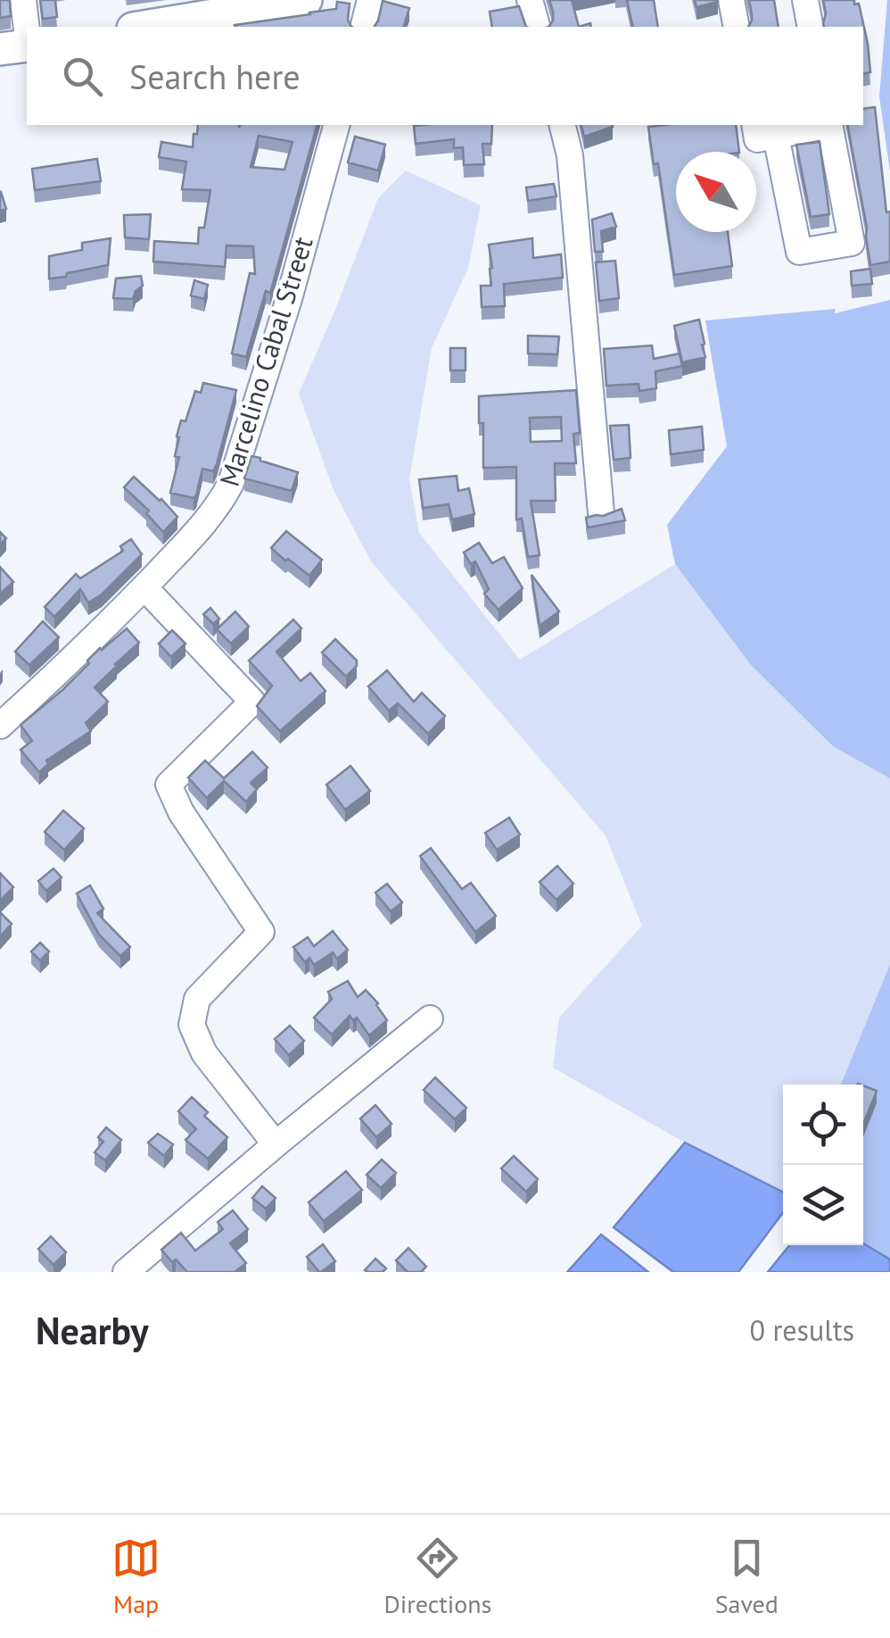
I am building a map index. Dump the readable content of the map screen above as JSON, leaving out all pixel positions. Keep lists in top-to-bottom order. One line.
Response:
{"streets":{"street":["Marcelino Cabal Street"]},"north":"top left","page":{"search":"Search here","heading":["Nearby","0 results"],"nav":["Map","Directions","Saved"]}}
